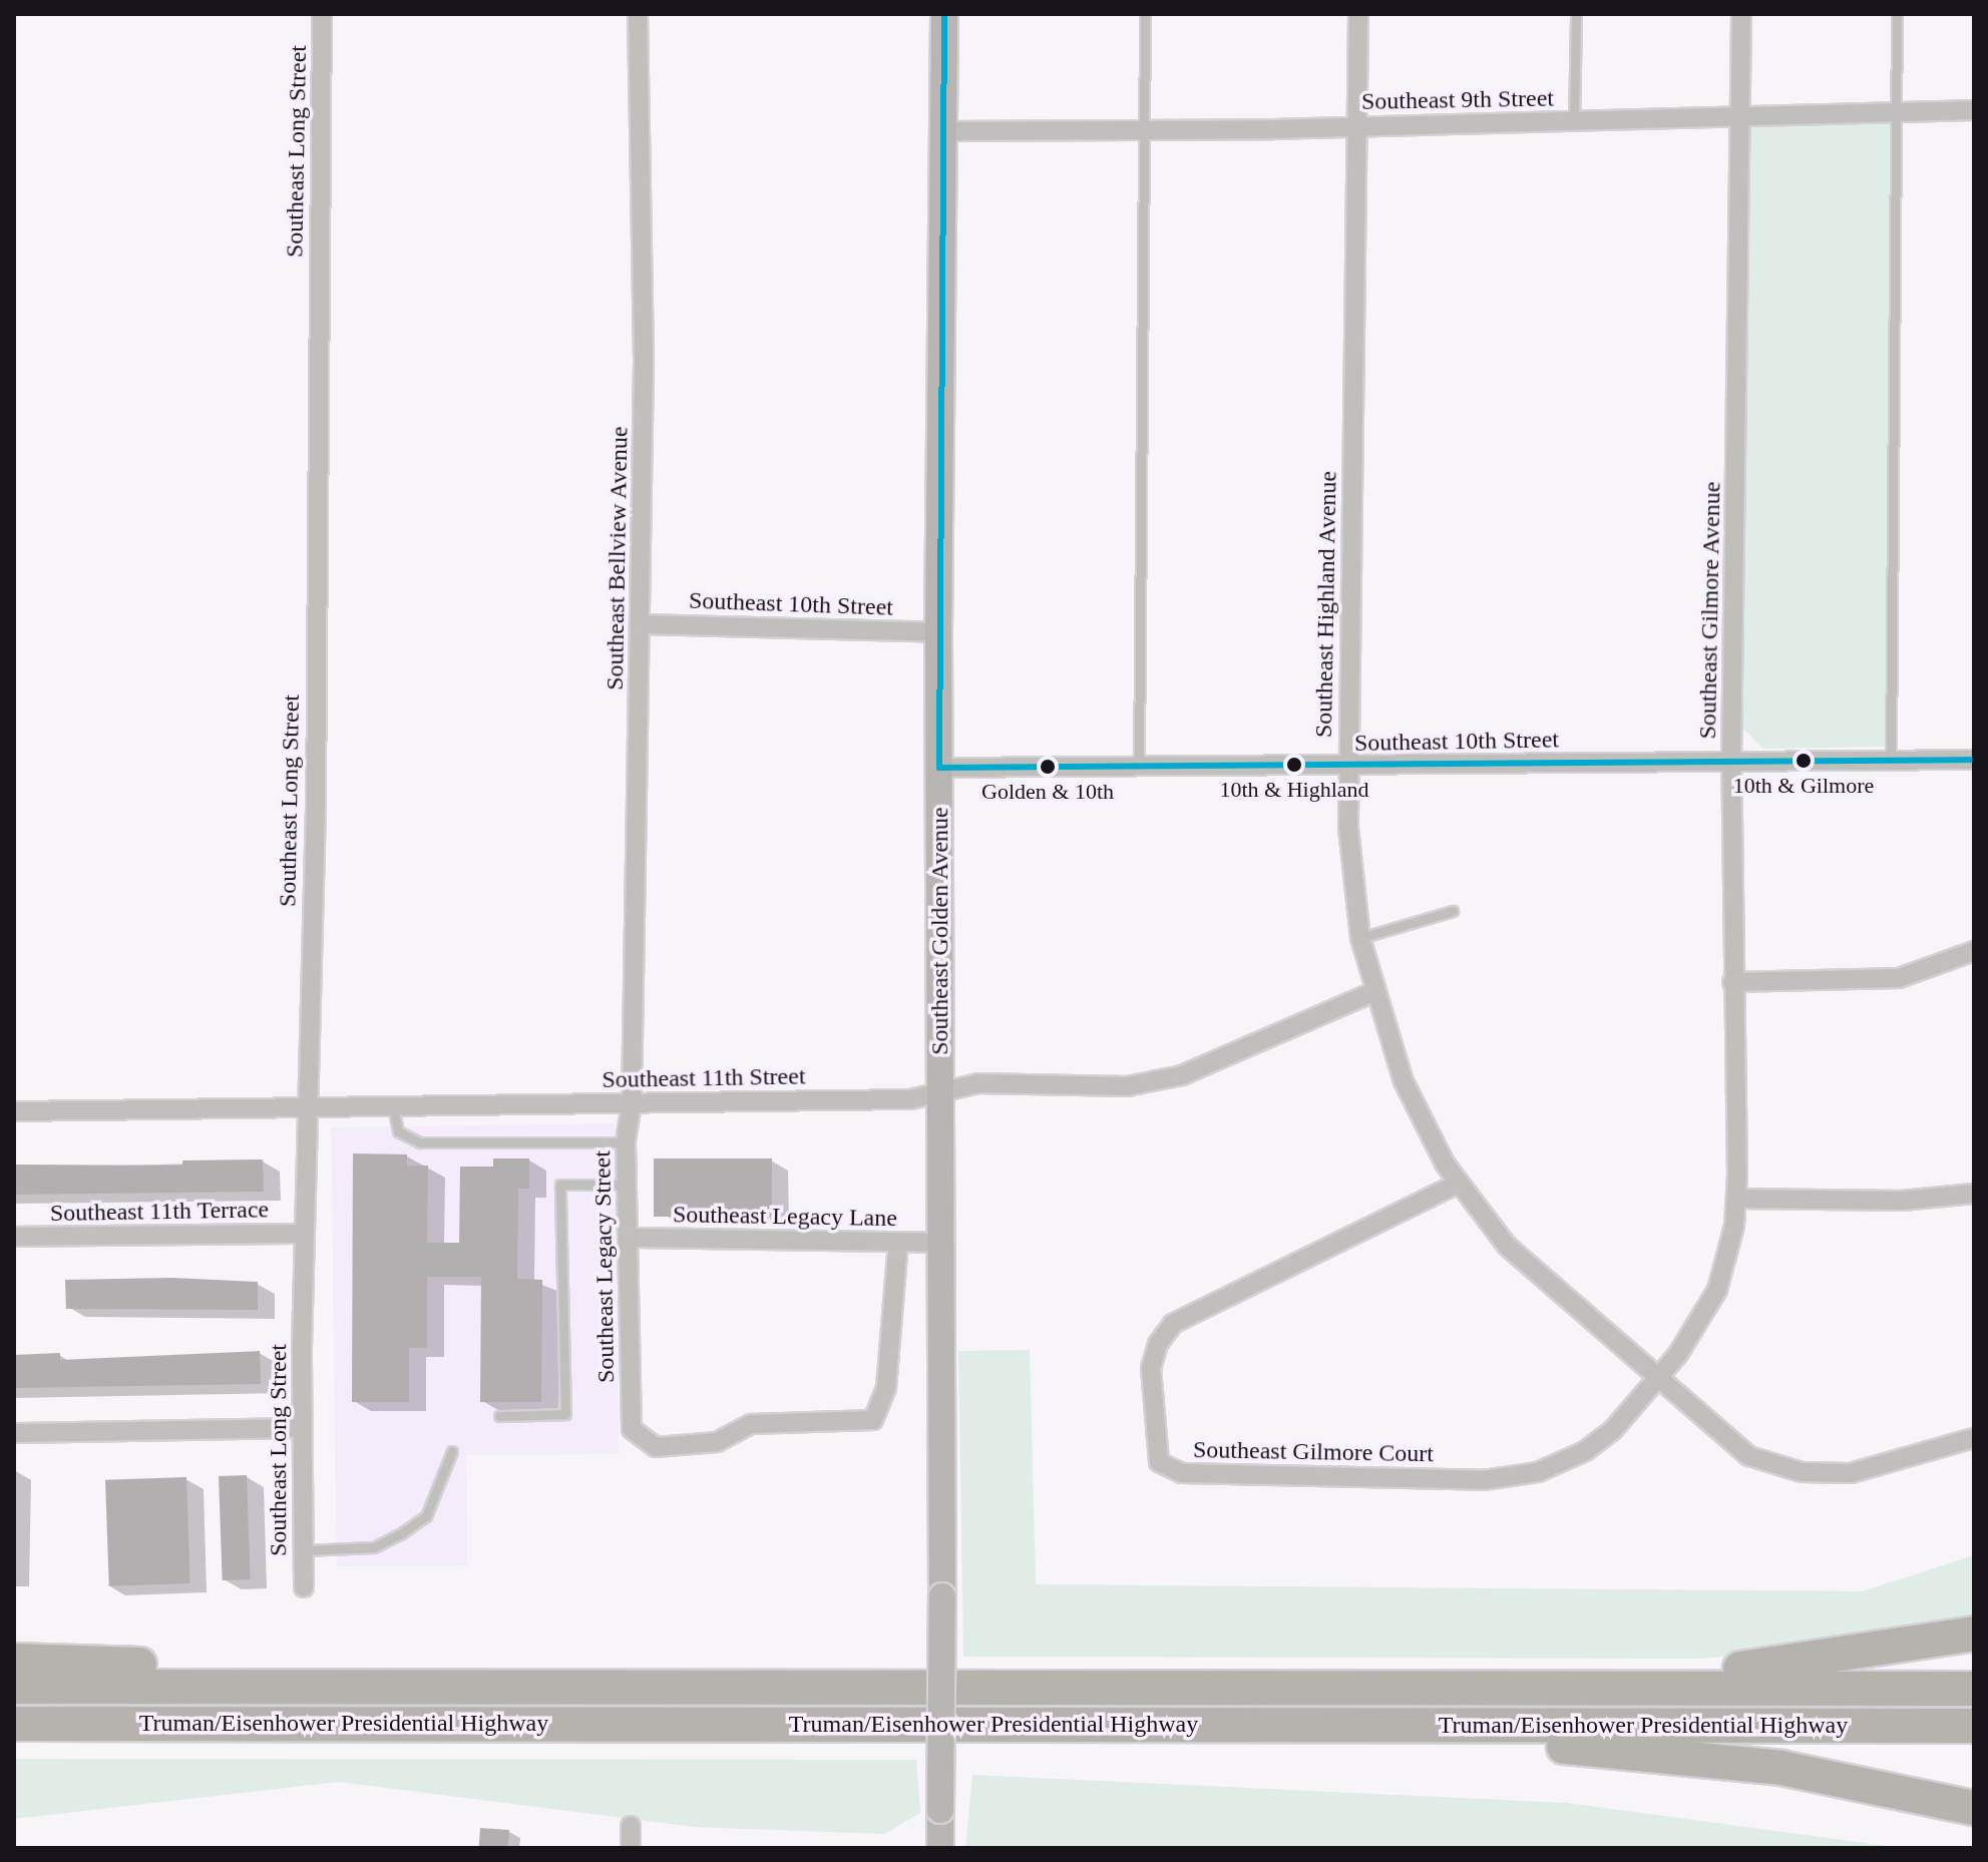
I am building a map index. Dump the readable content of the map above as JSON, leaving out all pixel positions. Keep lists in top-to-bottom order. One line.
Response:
{"streets":{"highway":["Truman/Eisenhower Presidential Highway"],"street":["Southeast 9th Street","Southeast Long Street","Southeast Bellview Avenue","Southeast 10th Street","Southeast Highland Avenue","Southeast Gilmore Avenue","Southeast Golden Avenue","Southeast 11th Street","Southeast 11th Terrace","Southeast Legacy Lane","Southeast Legacy Street","Southeast Gilmore Court"]},"crossings":[["Southeast 9th Street","Southeast Highland Avenue"],["Southeast 9th Street","Southeast Gilmore Avenue"],["Southeast 9th Street","Southeast Golden Avenue"],["Southeast Long Street","Southeast 11th Street"],["Southeast Long Street","Southeast 11th Terrace"],["Southeast Bellview Avenue","Southeast 10th Street"],["Southeast Bellview Avenue","Southeast 11th Street"],["Southeast Bellview Avenue","Southeast Legacy Street"],["Southeast 10th Street","Southeast Highland Avenue"],["Southeast 10th Street","Southeast Gilmore Avenue"],["Southeast 10th Street","Southeast Golden Avenue"],["Southeast Highland Avenue","Southeast Gilmore Avenue"],["Southeast Highland Avenue","Southeast 11th Street"],["Southeast Highland Avenue","Southeast Gilmore Court"],["Southeast Gilmore Avenue","Southeast Gilmore Court"],["Southeast Golden Avenue","Southeast 11th Street"],["Southeast Golden Avenue","Southeast Legacy Lane"],["Southeast 11th Street","Southeast Legacy Street"],["Southeast Legacy Lane","Southeast Legacy Street"]],"places":["10th & Gilmore","10th & Highland","Golden & 10th"]}
